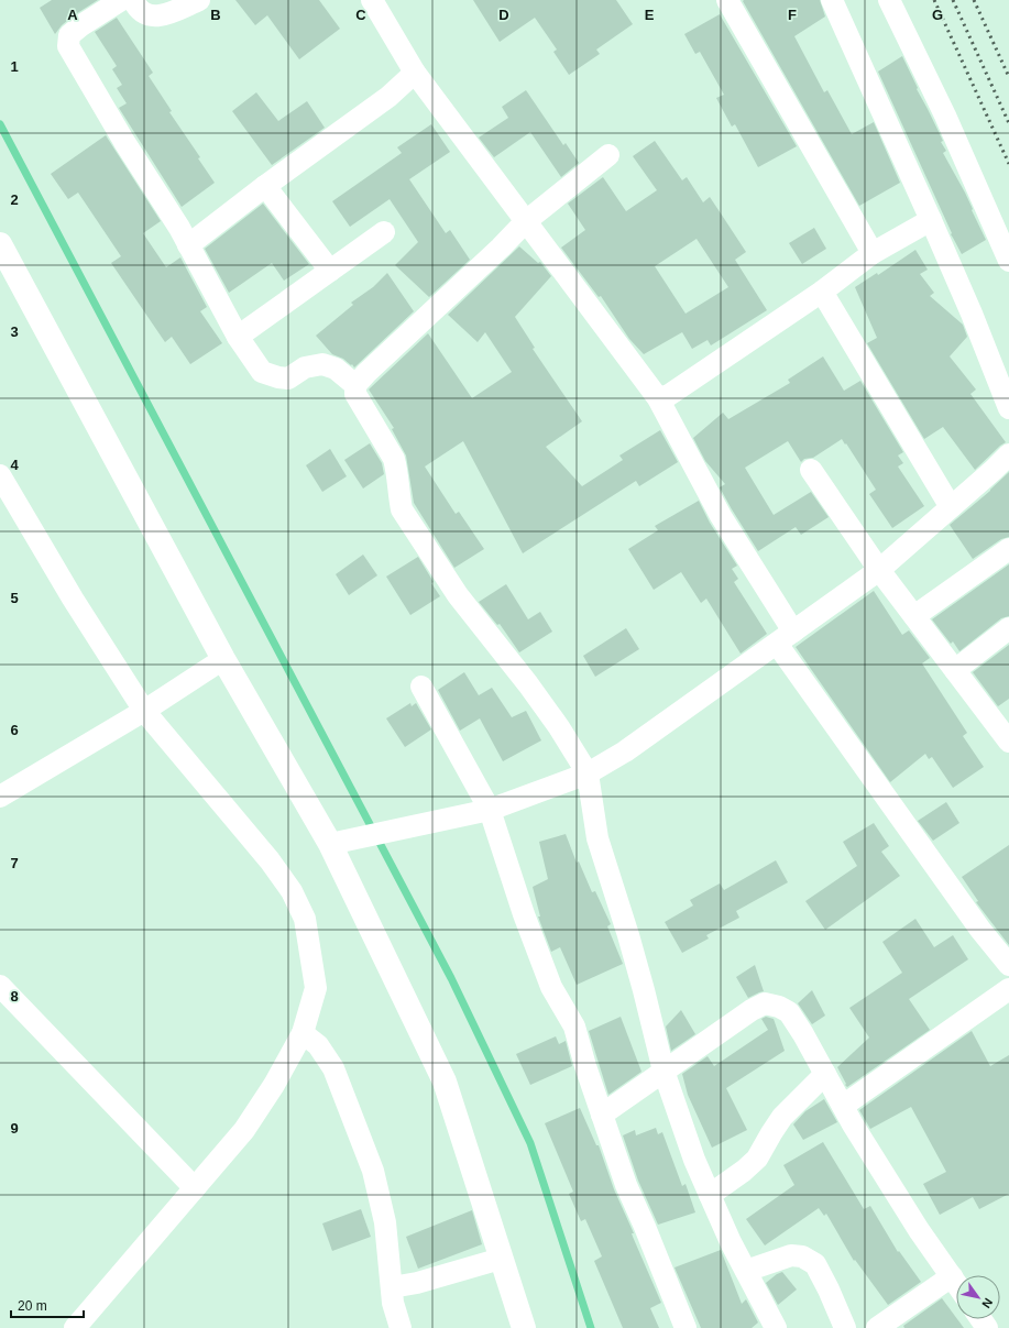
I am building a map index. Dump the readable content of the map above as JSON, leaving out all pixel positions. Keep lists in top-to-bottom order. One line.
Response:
{"scale_bar":"20 m","north":"bottom right","grid":{"columns":["A","B","C","D","E","F","G"],"rows":["1","2","3","4","5","6","7","8","9"]}}
